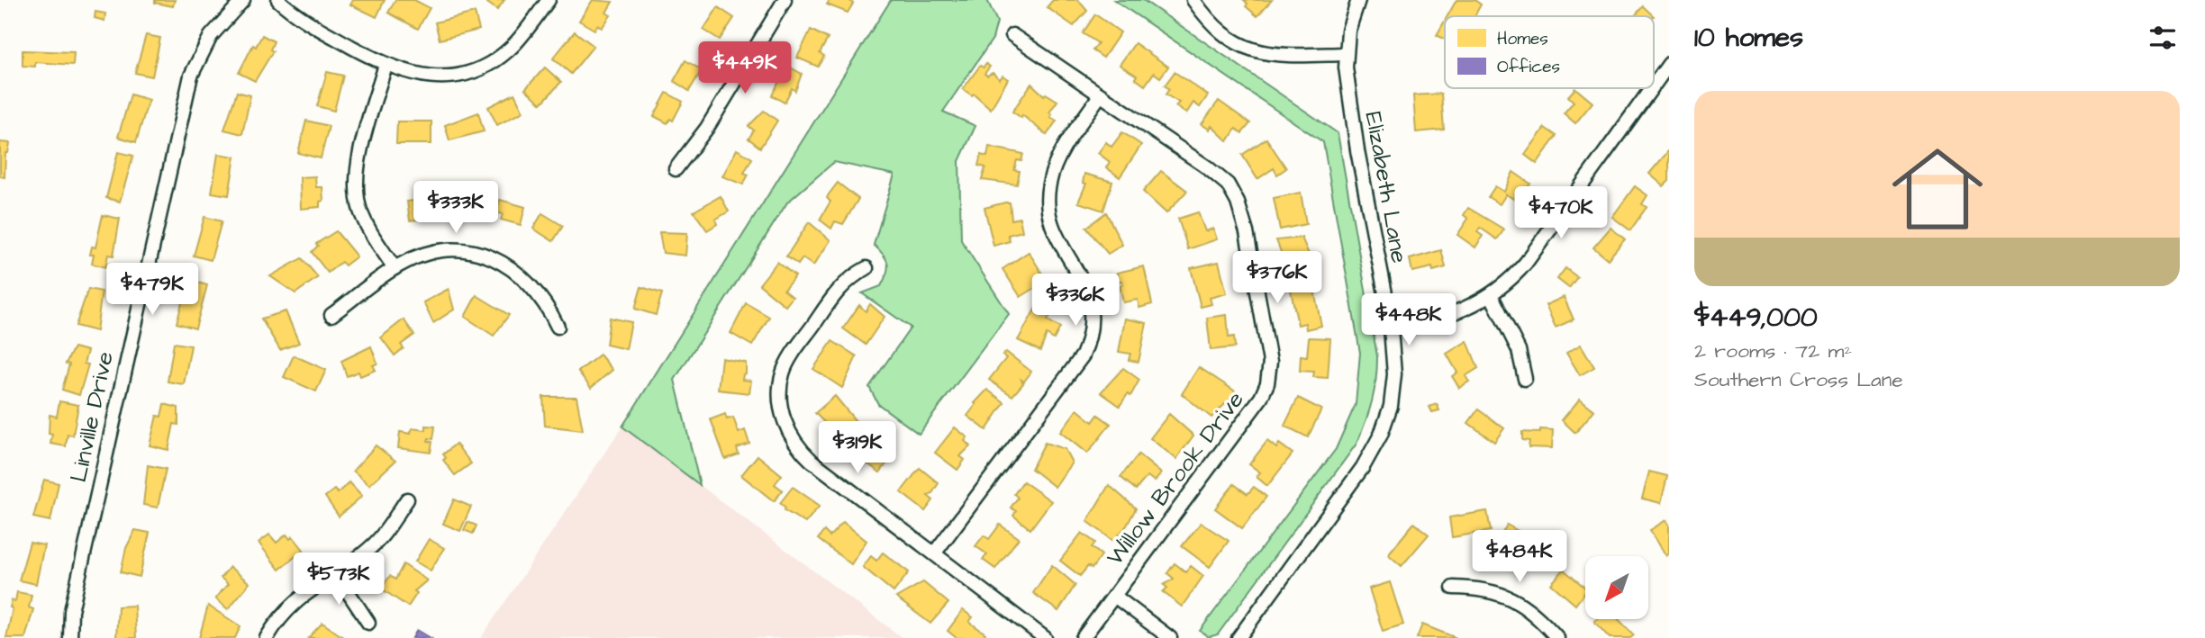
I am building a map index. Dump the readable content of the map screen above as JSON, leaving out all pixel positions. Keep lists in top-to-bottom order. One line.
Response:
{"streets":{"street":["Elizabeth Lane","Linville Drive","Willow Brook Drive"]},"legend":["Homes","Offices"],"north":"bottom left","page":{"heading":"10 homes","price":["$449K","$333K","$470K","$376K","$479K","$336K","$448K","$319K","$484K","$573K"],"list":[{"name":"$449,000","note":"2 rooms · 72 m² · Southern Cross Lane"}]}}
